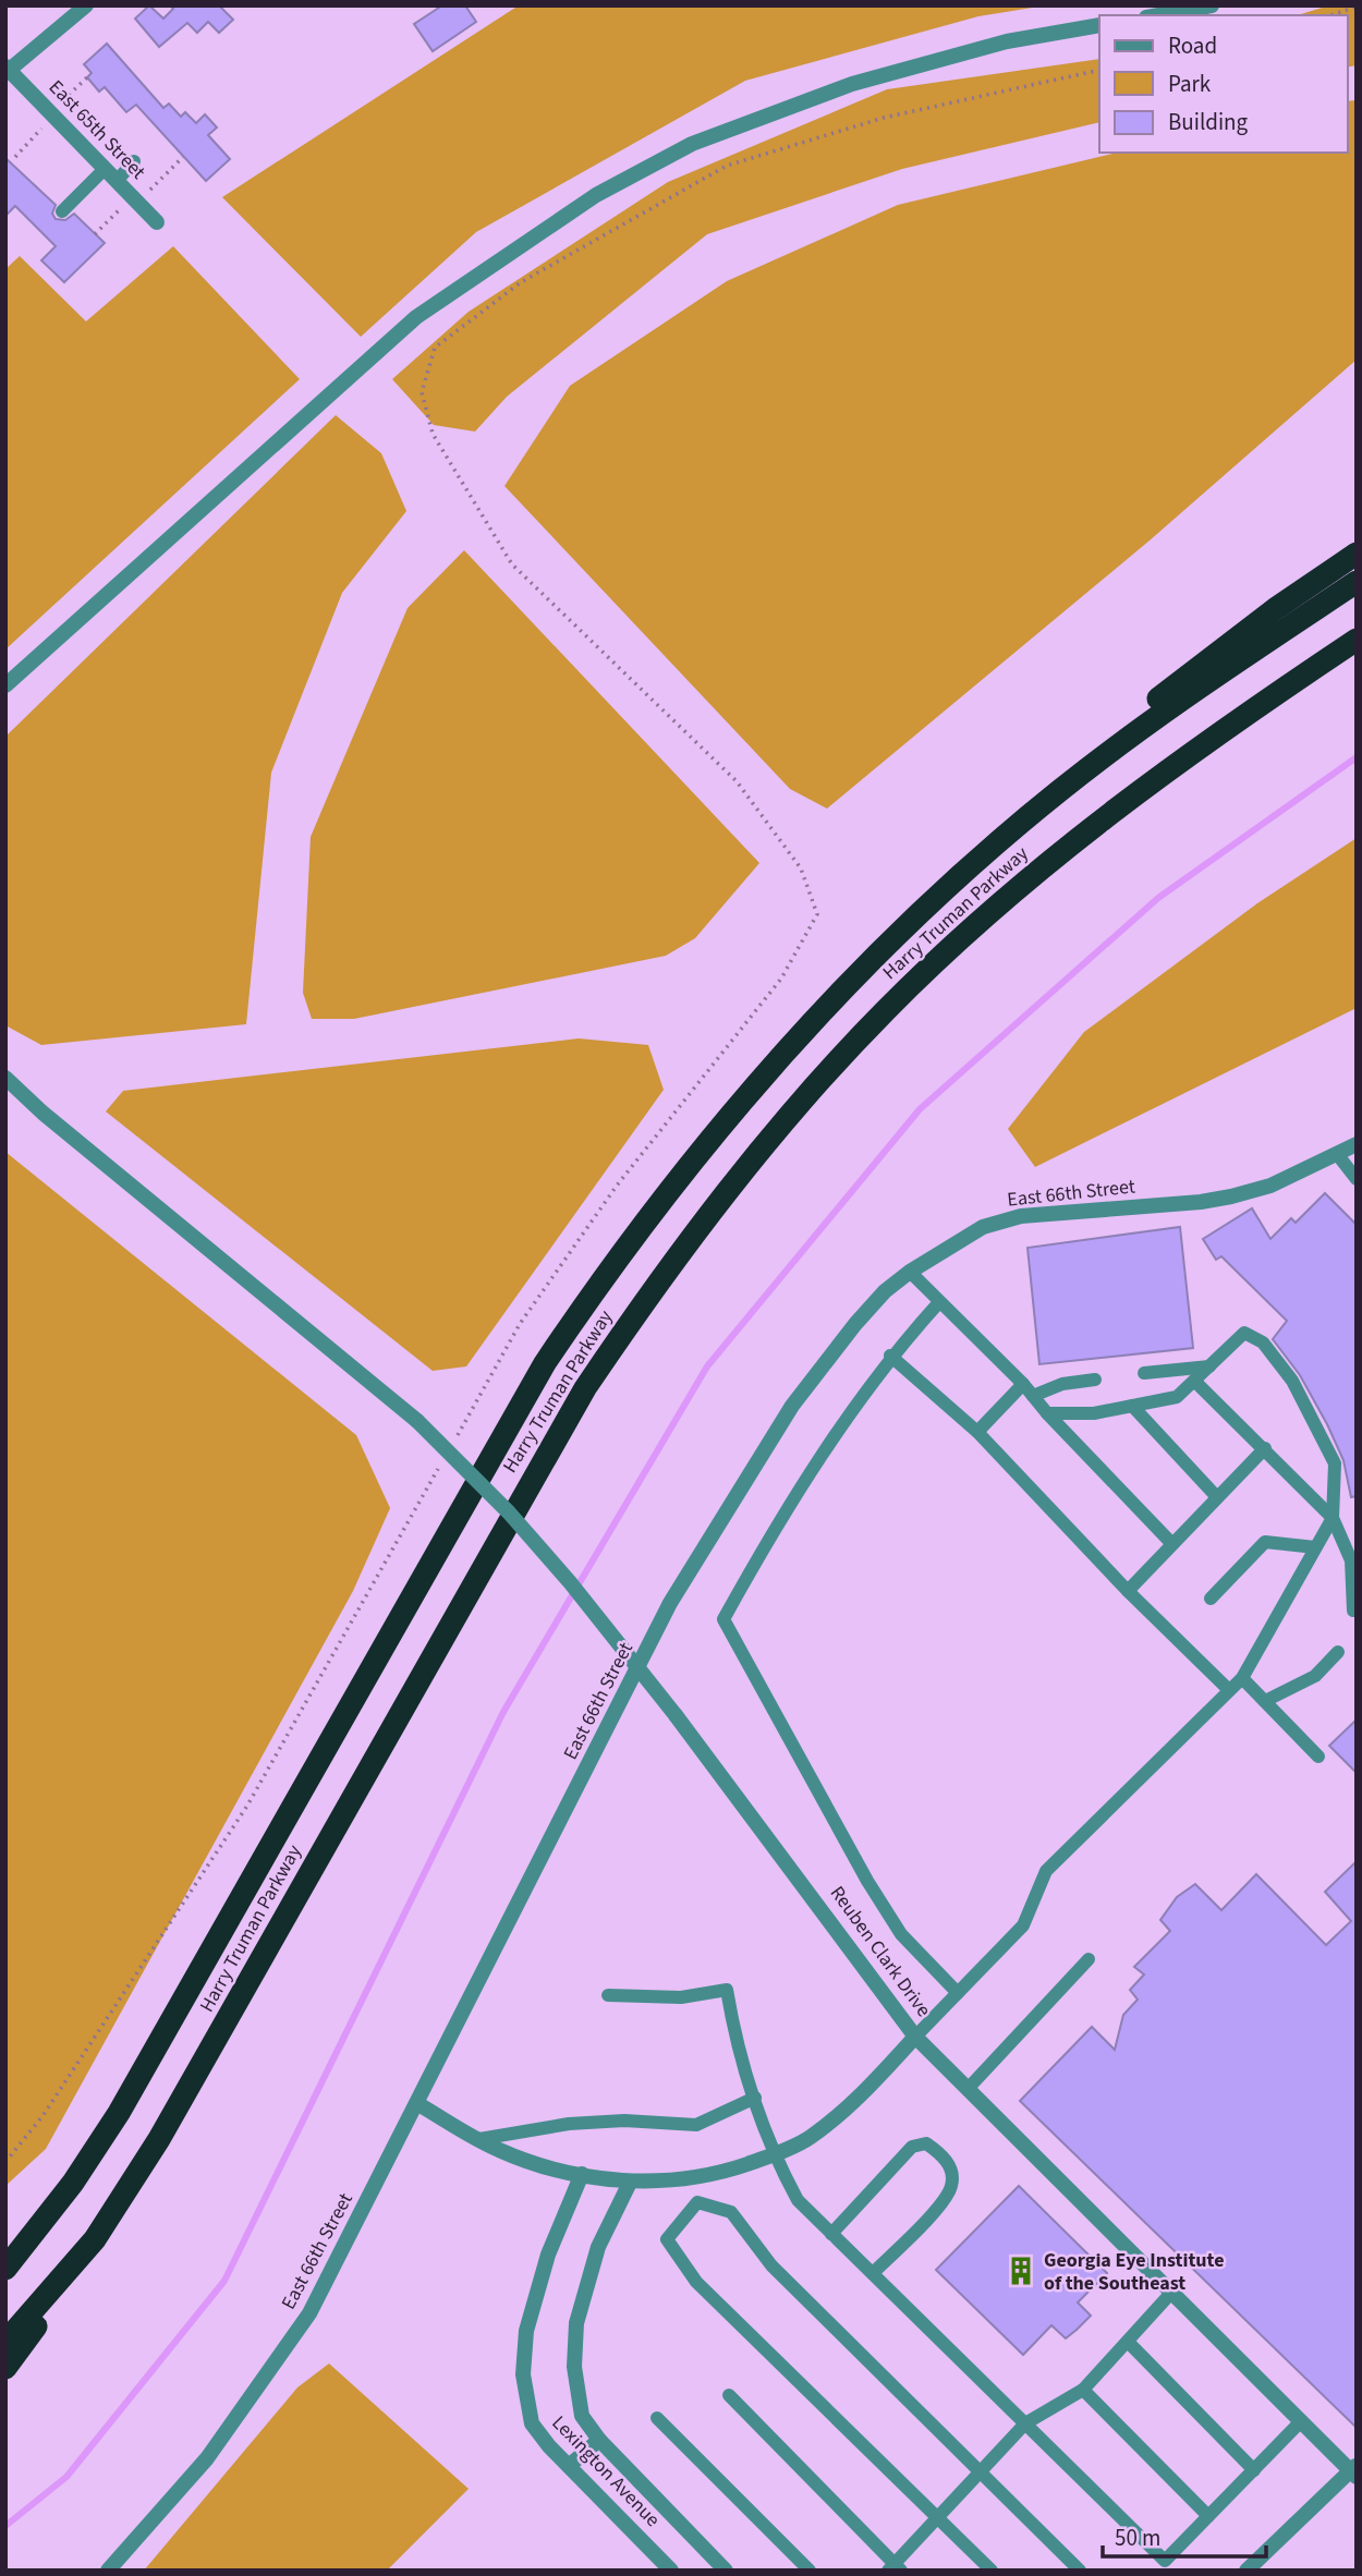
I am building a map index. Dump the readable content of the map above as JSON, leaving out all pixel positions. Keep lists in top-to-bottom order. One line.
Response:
{"streets":{"highway":["Harry Truman Parkway"],"street":["East 65th Street","East 66th Street","Reuben Clark Drive","Lexington Avenue"]},"places":{"building":["Georgia Eye Institute of the Southeast"]},"legend":["Road","Park","Building"],"scale_bar":"50 m"}
